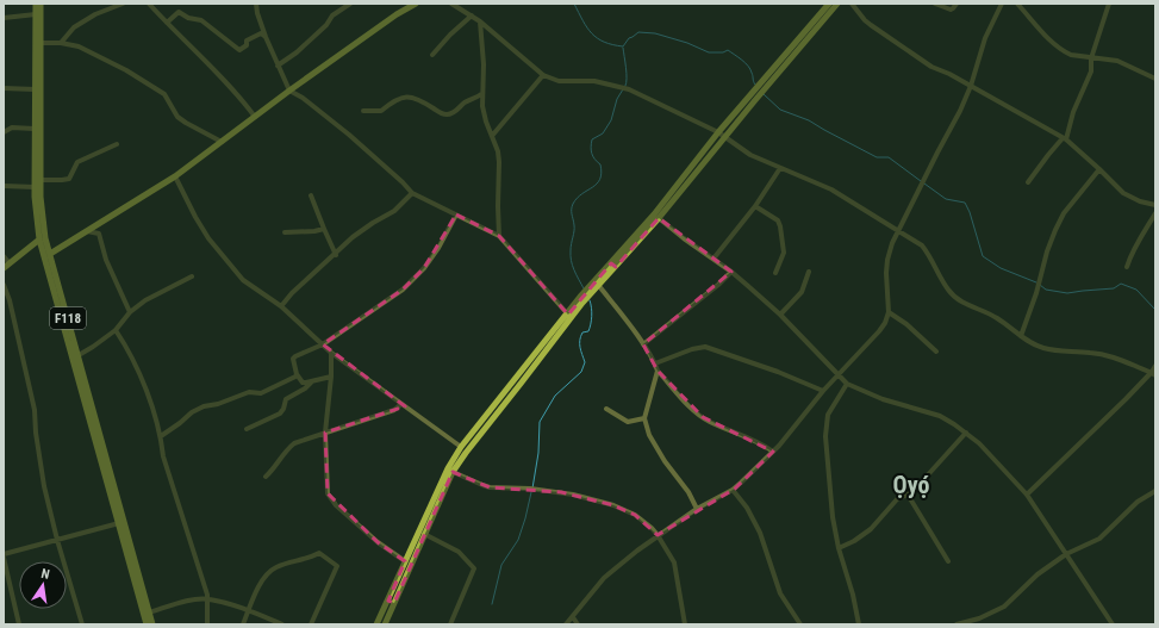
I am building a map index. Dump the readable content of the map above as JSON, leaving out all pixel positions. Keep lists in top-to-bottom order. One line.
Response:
{"streets":{"main road":["F118"]},"districts":["Ọ̀yọ́"],"north":"top"}
